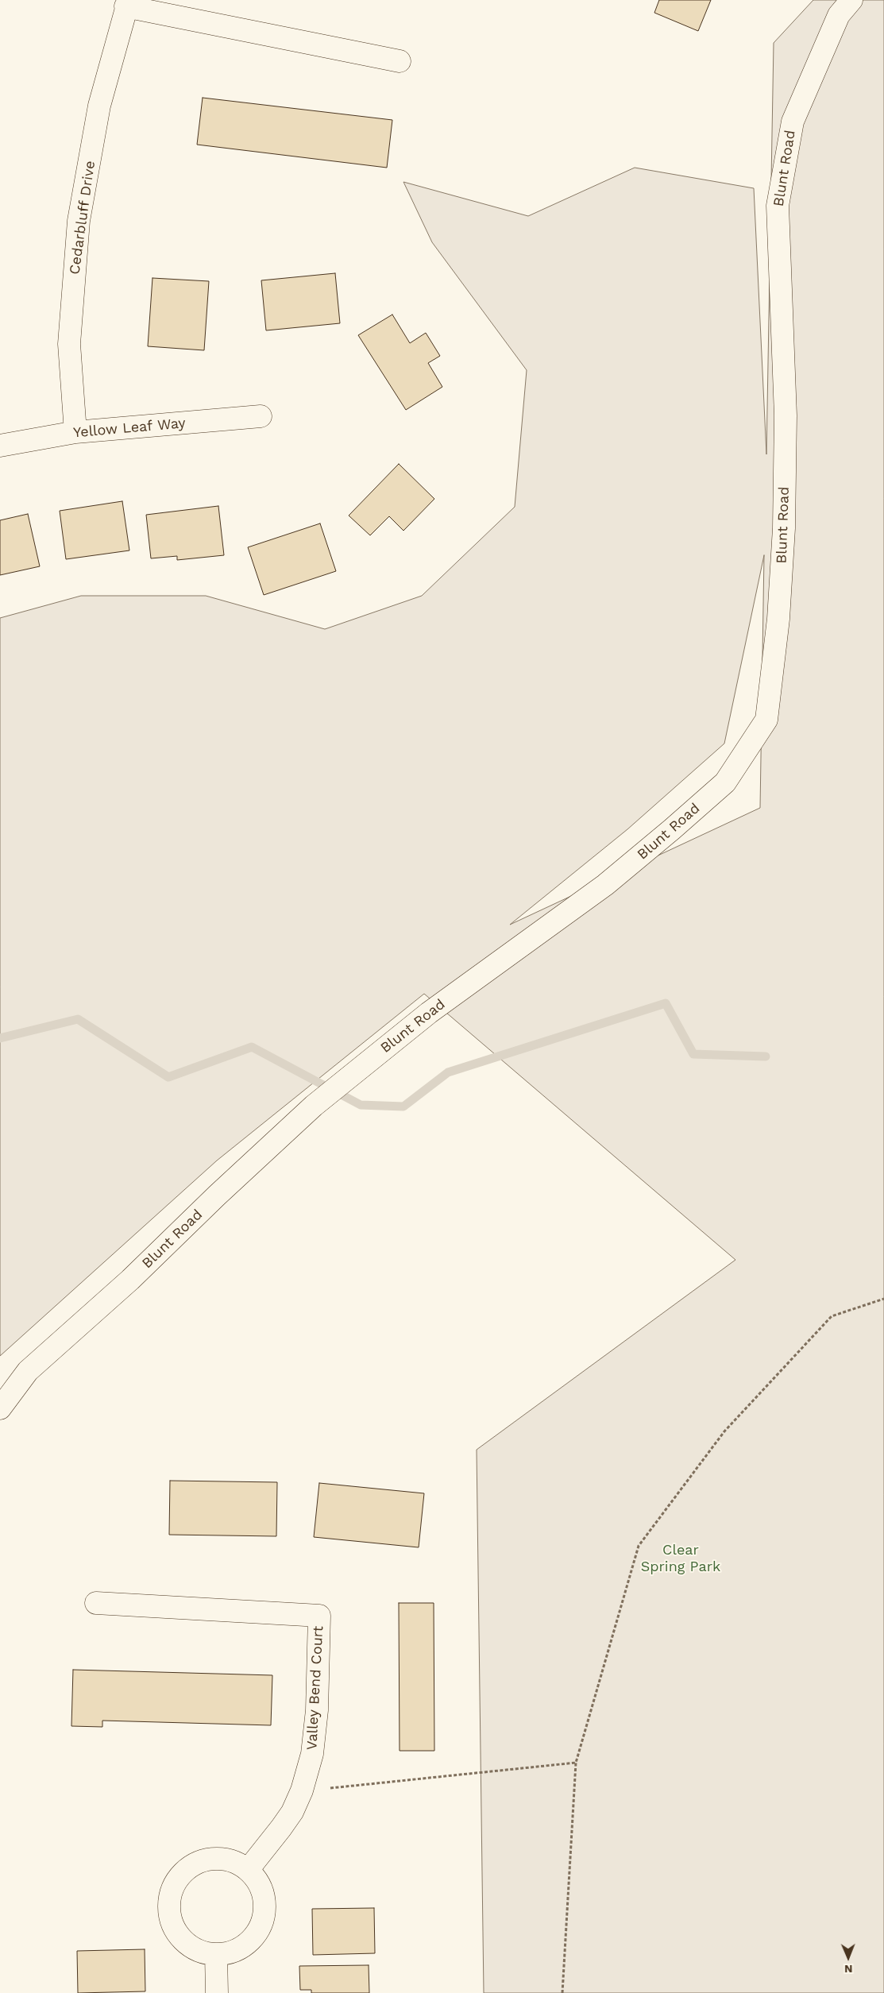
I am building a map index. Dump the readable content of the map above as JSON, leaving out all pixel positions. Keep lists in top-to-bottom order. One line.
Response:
{"streets":{"street":["Blunt Road","Cedarbluff Drive","Yellow Leaf Way","Valley Bend Court"]},"crossings":[["Cedarbluff Drive","Yellow Leaf Way"]],"parks":["Clear Spring Park"],"north":"bottom"}
